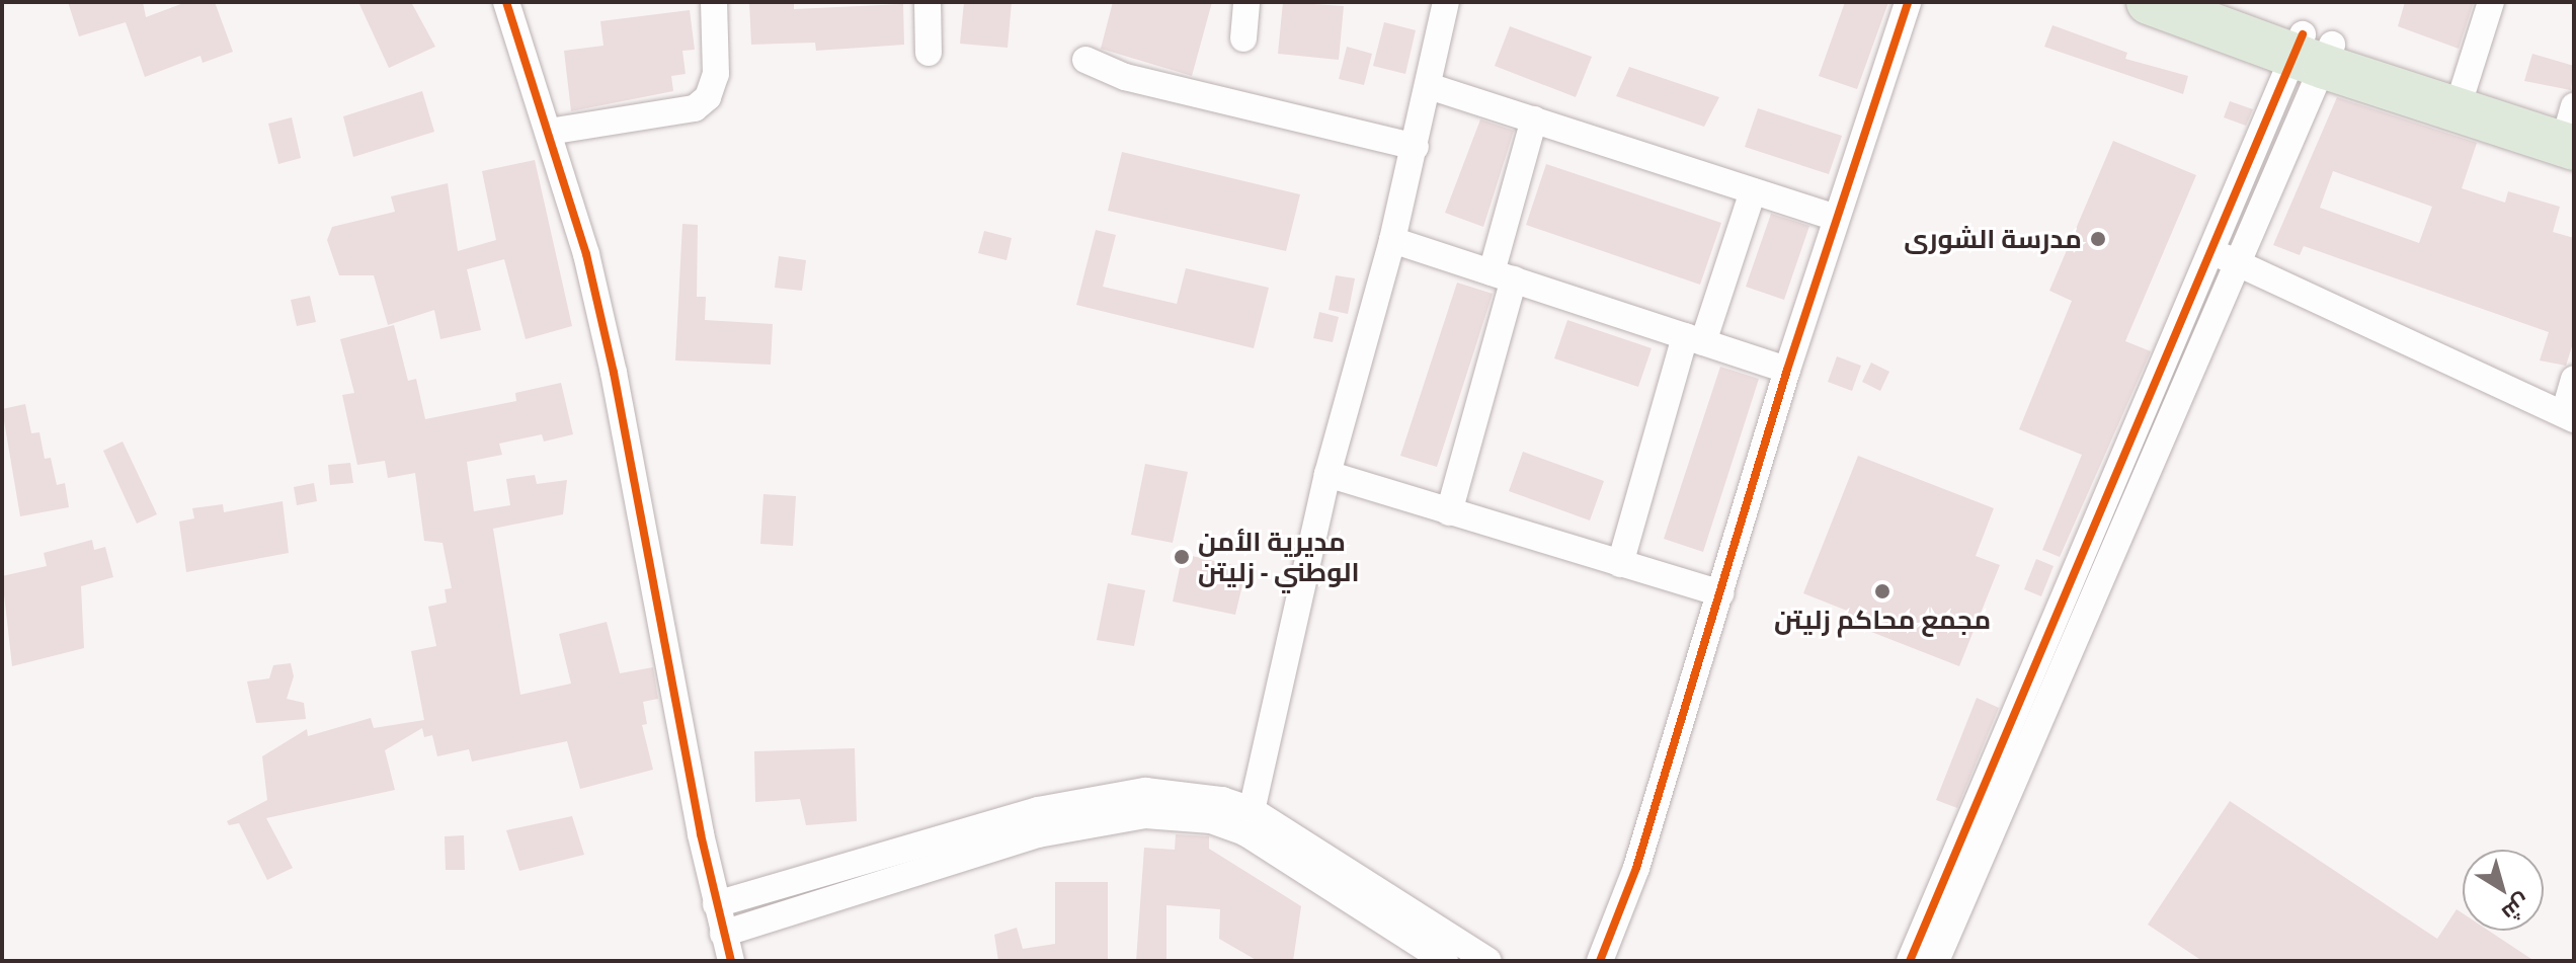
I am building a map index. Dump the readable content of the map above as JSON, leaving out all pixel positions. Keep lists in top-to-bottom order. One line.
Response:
{"places":["مدرسة الشورى","مديرية الأمن الوطني - زليتن","مجمع محاكم زليتن"],"north":"bottom right"}
